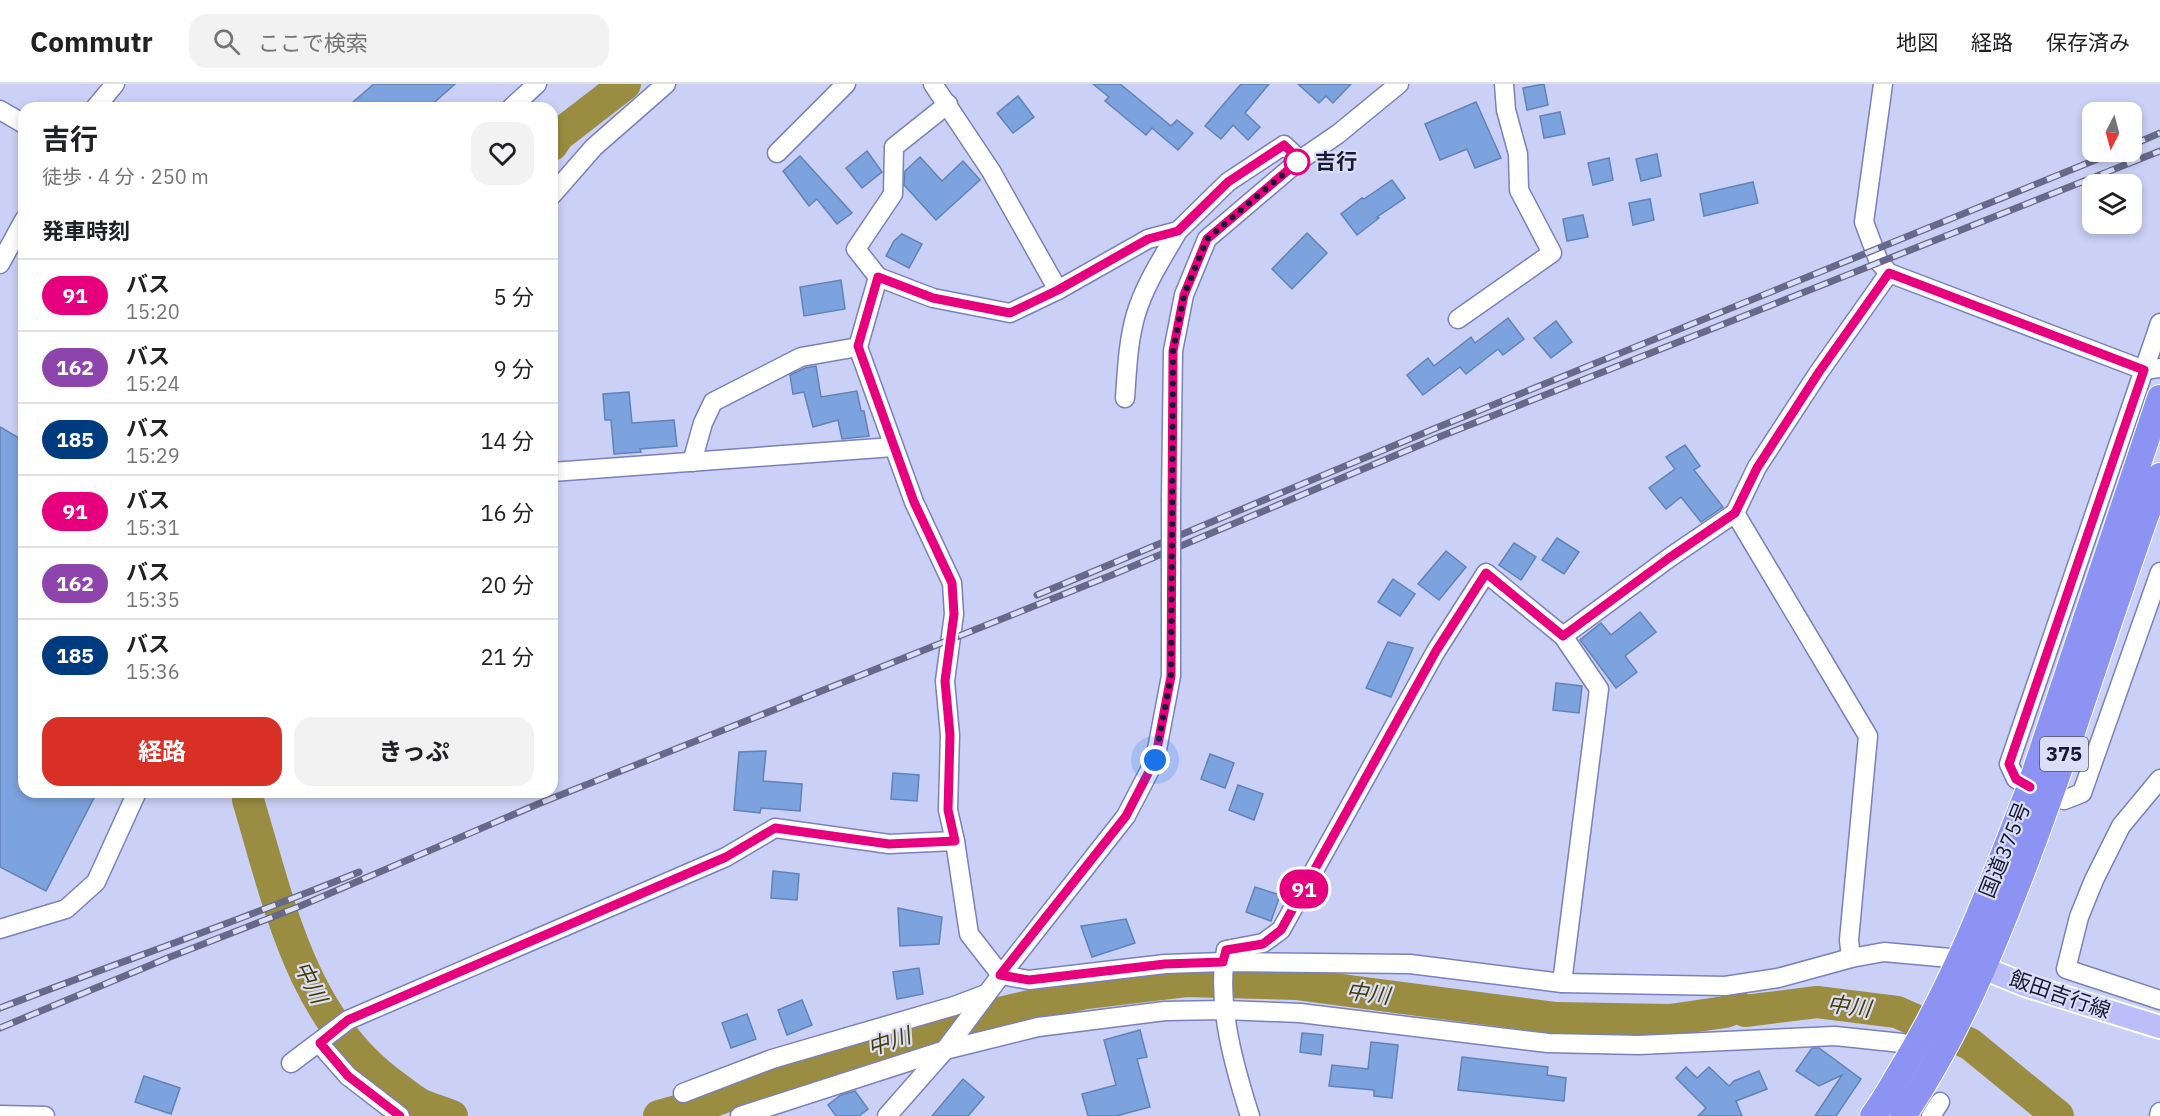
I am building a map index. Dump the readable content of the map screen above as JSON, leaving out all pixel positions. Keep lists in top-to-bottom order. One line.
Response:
{"streets":{"highway":["375","国道375号"],"main road":["飯田吉行線"]},"crossings":[["国道375号","飯田吉行線"]],"water":["中川"],"places":["吉行"],"lines":["bus line 91"],"north":"bottom","page":{"header":"Commutr","search":"ここで検索","nav":["地図","経路","保存済み"],"on_map":"91","heading":[["吉行","徒歩 · 4 分 · 250 m"],"発車時刻"],"list":[{"mark":"91","name":"バス","note":"15:20","value":"5 分"},{"mark":"162","name":"バス","note":"15:24","value":"9 分"},{"mark":"185","name":"バス","note":"15:29","value":"14 分"},{"mark":"91","name":"バス","note":"15:31","value":"16 分"},{"mark":"162","name":"バス","note":"15:35","value":"20 分"},{"mark":"185","name":"バス","note":"15:36","value":"21 分"}],"buttons":["経路","きっぷ"]}}
